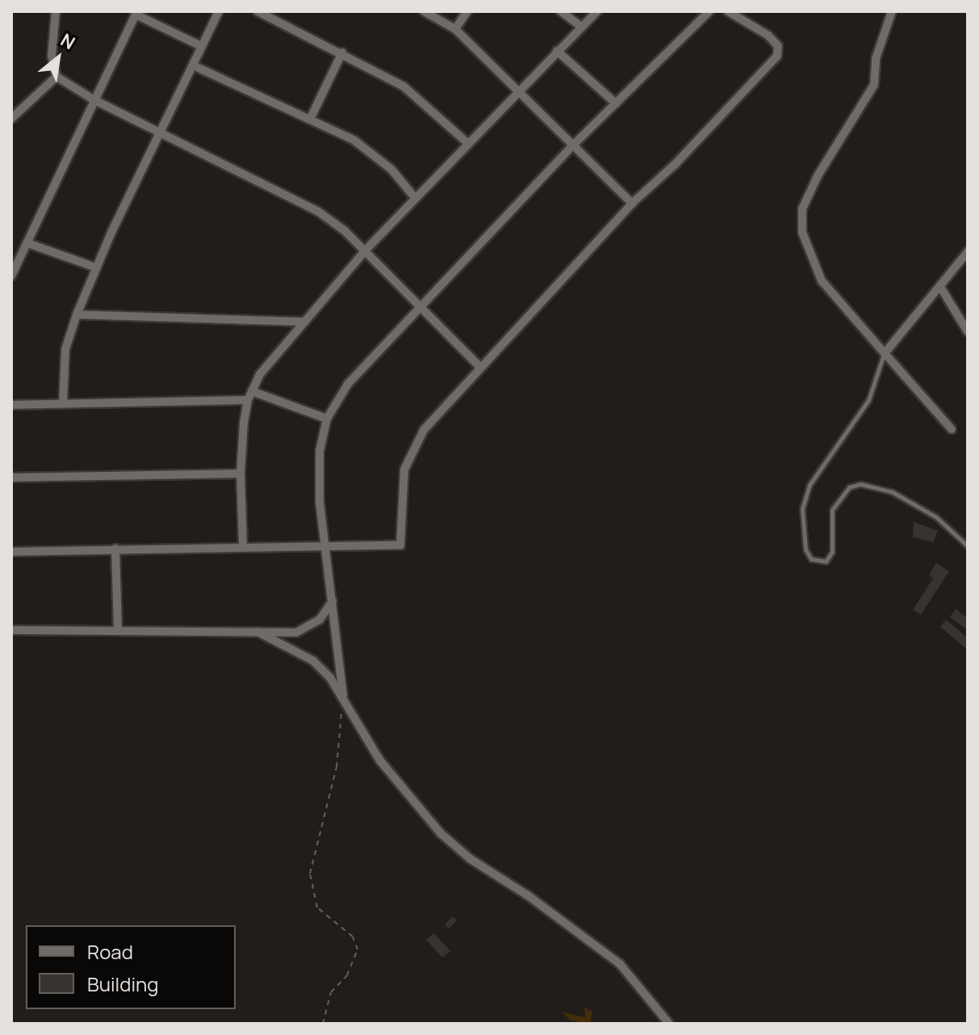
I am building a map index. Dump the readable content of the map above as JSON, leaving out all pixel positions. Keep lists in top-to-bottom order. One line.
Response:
{"legend":["Road","Building"],"north":"top right"}
